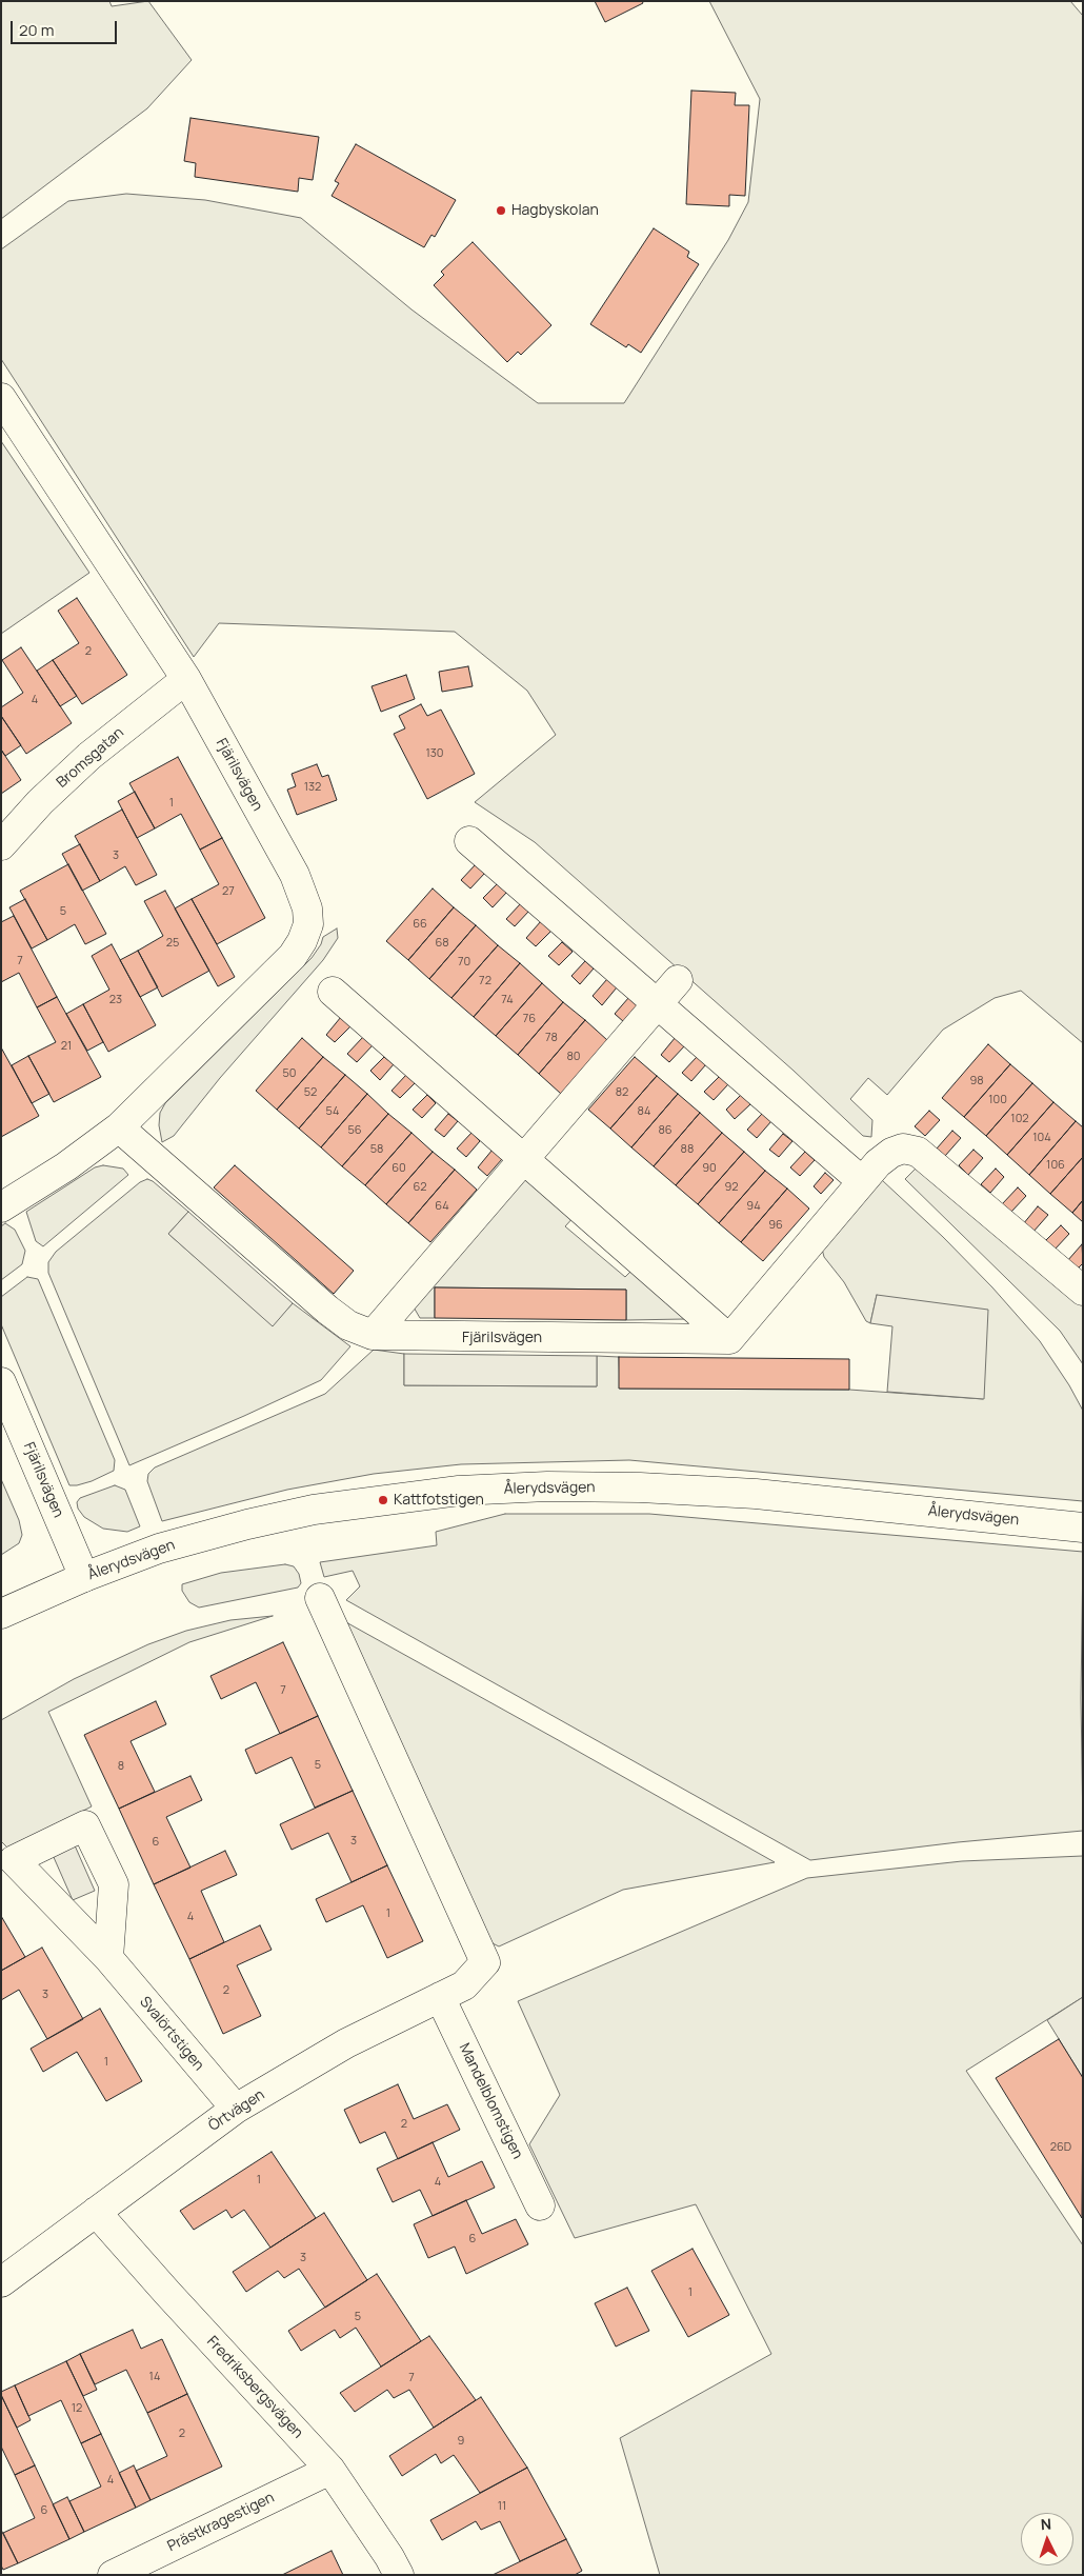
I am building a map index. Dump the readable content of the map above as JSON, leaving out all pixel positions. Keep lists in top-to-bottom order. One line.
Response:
{"streets":{"street":["Bromsgatan","Fjärilsvägen","Ålerydsvägen","Svalörtstigen","Mandelblomstigen","Örtvägen","Fredriksbergsvägen","Prästkragestigen"]},"crossings":[["Bromsgatan","Fjärilsvägen"],["Fjärilsvägen","Ålerydsvägen"],["Svalörtstigen","Örtvägen"],["Mandelblomstigen","Örtvägen"],["Örtvägen","Fredriksbergsvägen"],["Fredriksbergsvägen","Prästkragestigen"]],"places":["Hagbyskolan","Kattfotstigen"],"house_numbers":["2","4","130","132","1","3","27","5","66","25","68","7","70","72","23","74","76","78","21","80","50","98","52","82","100","54","84","102","56","86","104","58","88","106","60","90","62","92","64","94","96","7","5","8","3","6","1","4","2","3","1","2","26D","1","4","6","3","1","5","14","7","12","2","9","4","11","6"],"scale_bar":"20 m","north":"top"}
